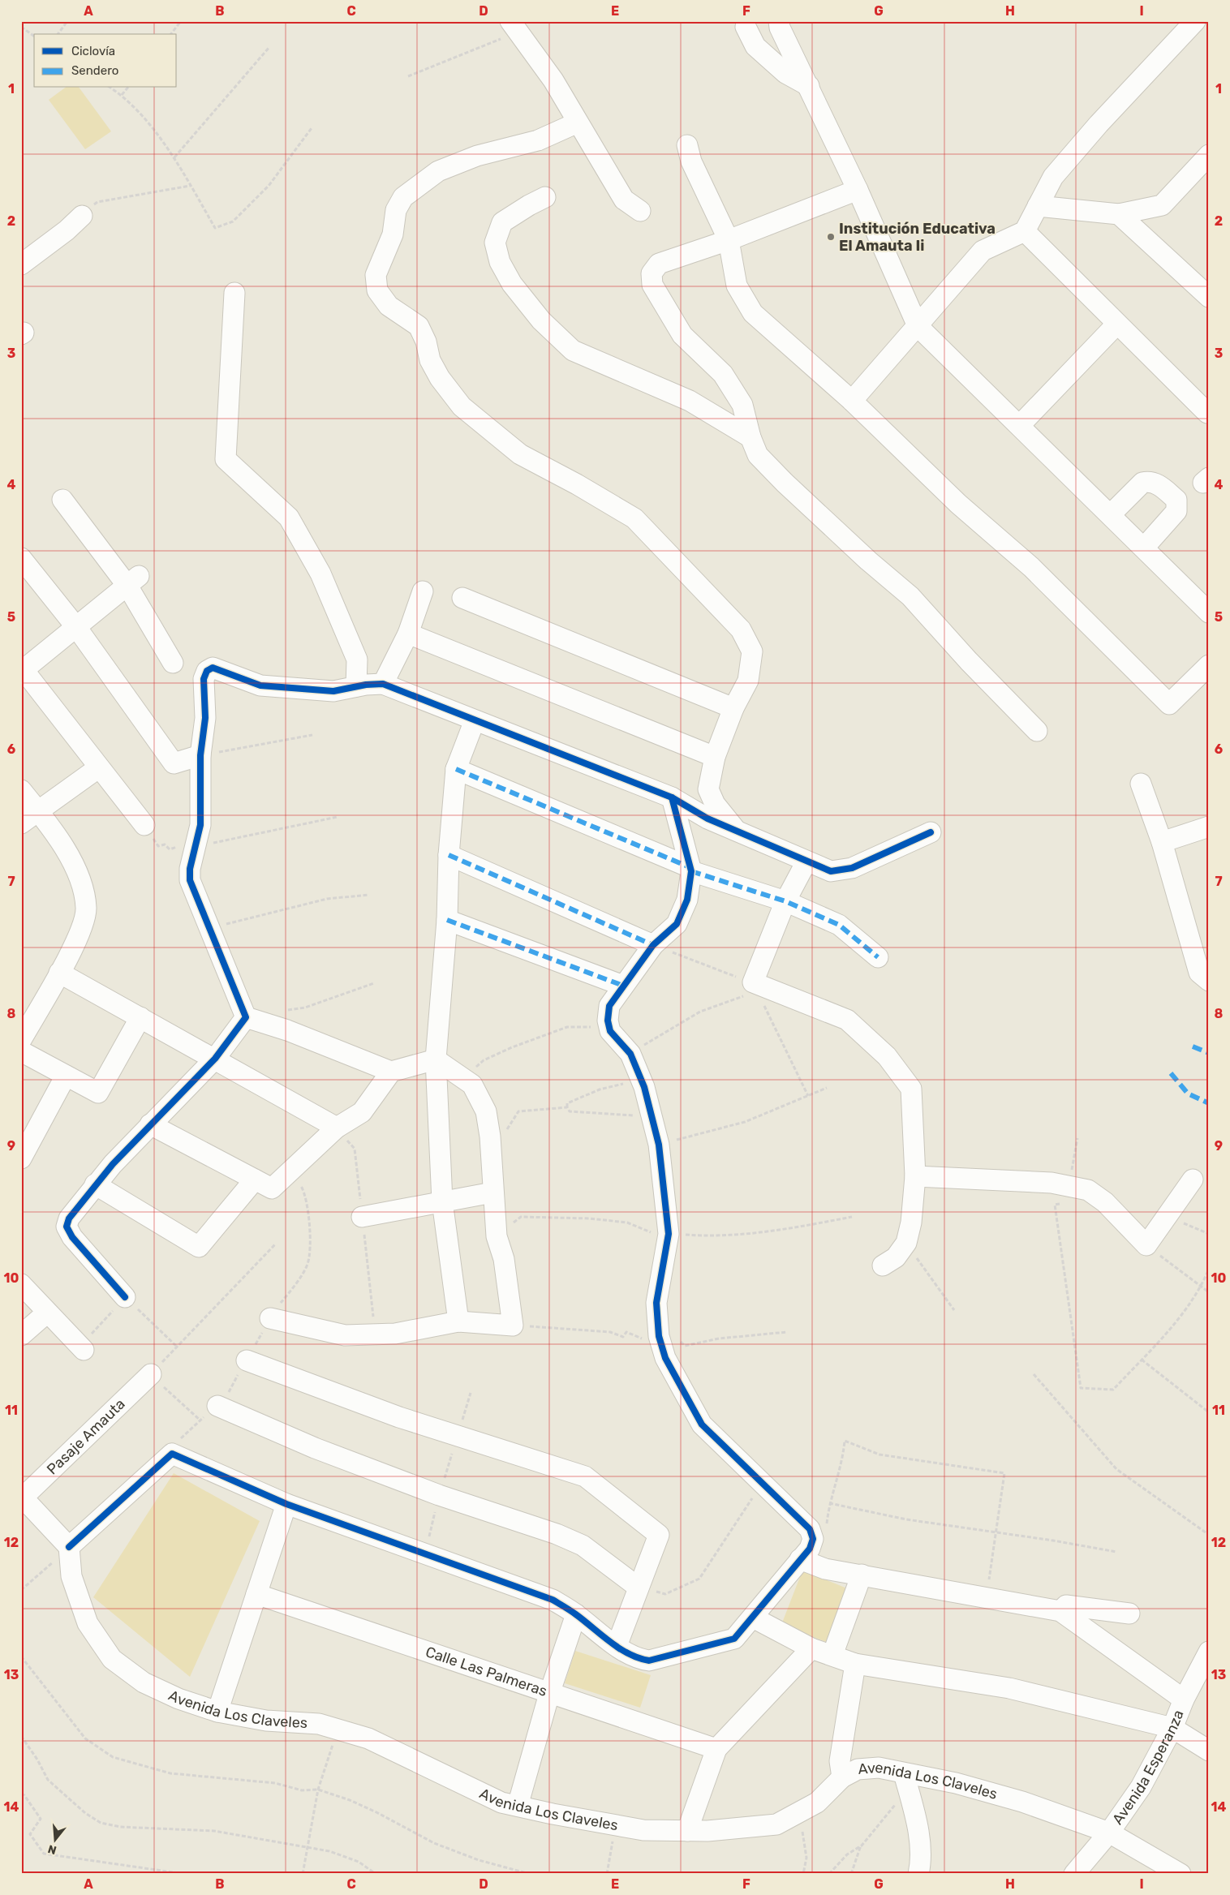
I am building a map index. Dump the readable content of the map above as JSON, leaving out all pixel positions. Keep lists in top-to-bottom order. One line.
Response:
{"streets":{"street":["Pasaje Amauta","Calle Las Palmeras","Avenida Los Claveles","Avenida Esperanza"]},"crossings":[["Avenida Los Claveles","Avenida Esperanza"]],"places":["Institución Educativa El Amauta Ii"],"legend":["Ciclovía","Sendero"],"north":"bottom","grid":{"columns":["A","B","C","D","E","F","G","H","I"],"rows":["1","2","3","4","5","6","7","8","9","10","11","12","13","14"]}}
